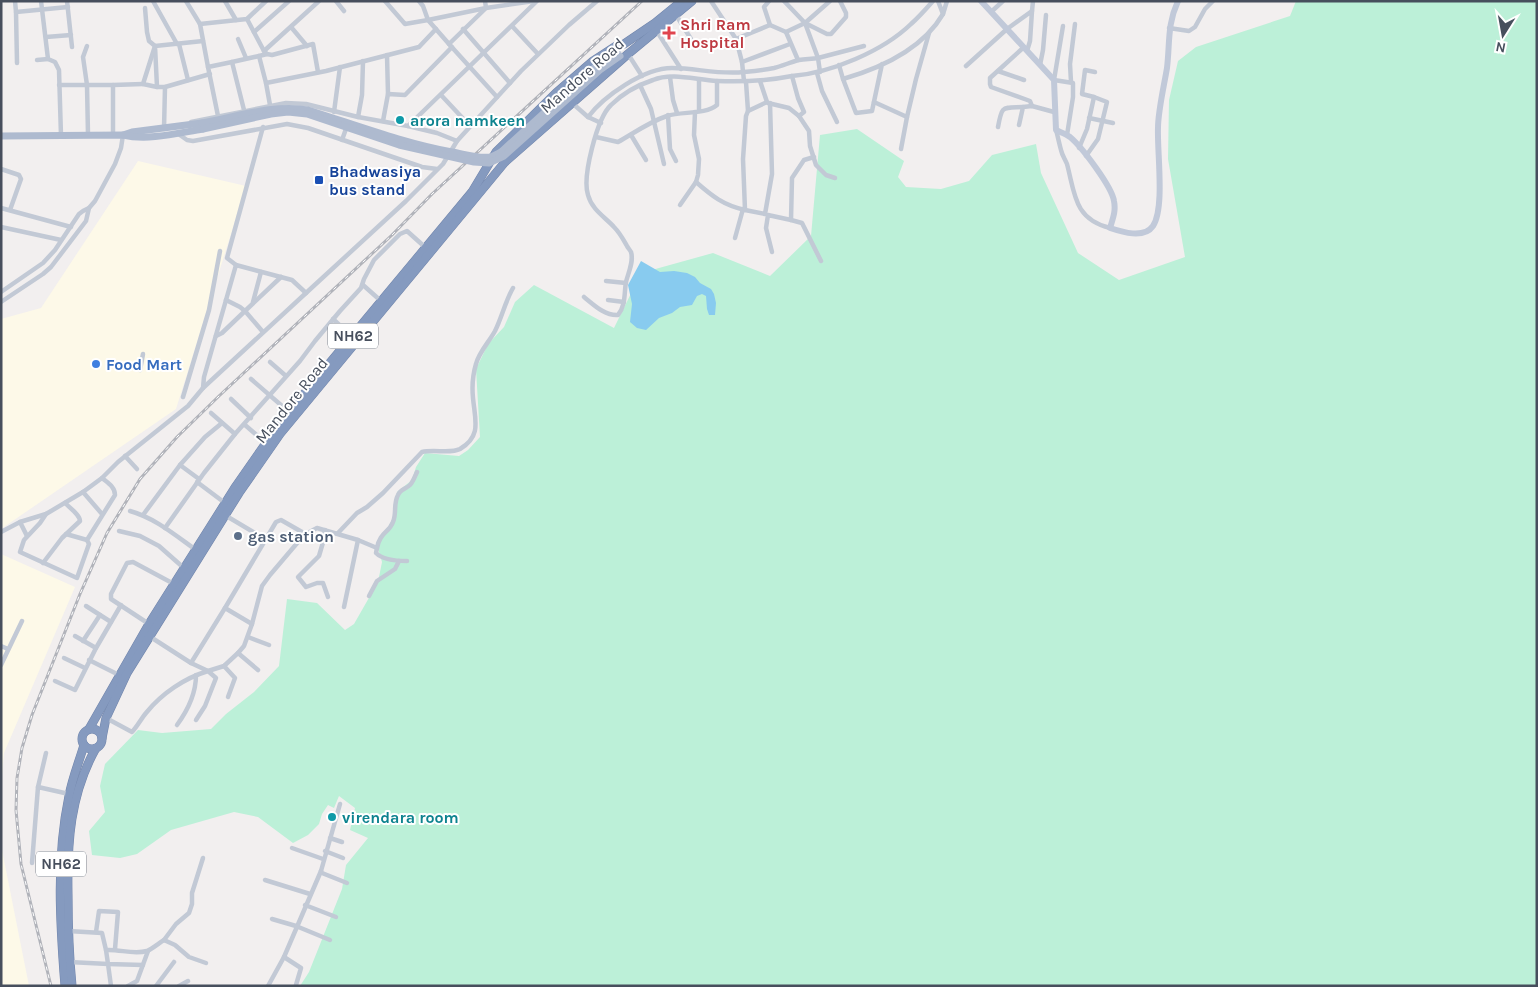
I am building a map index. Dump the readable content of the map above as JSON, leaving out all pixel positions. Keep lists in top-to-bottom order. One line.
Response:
{"streets":{"highway":["Mandore Road","NH62"]},"crossings":[["Mandore Road","NH62"]],"places":{"health":["Shri Ram Hospital"],"other":["arora namkeen","Food Mart","gas station","virendara room"],"transit":["Bhadwasiya bus stand"]},"north":"bottom"}
